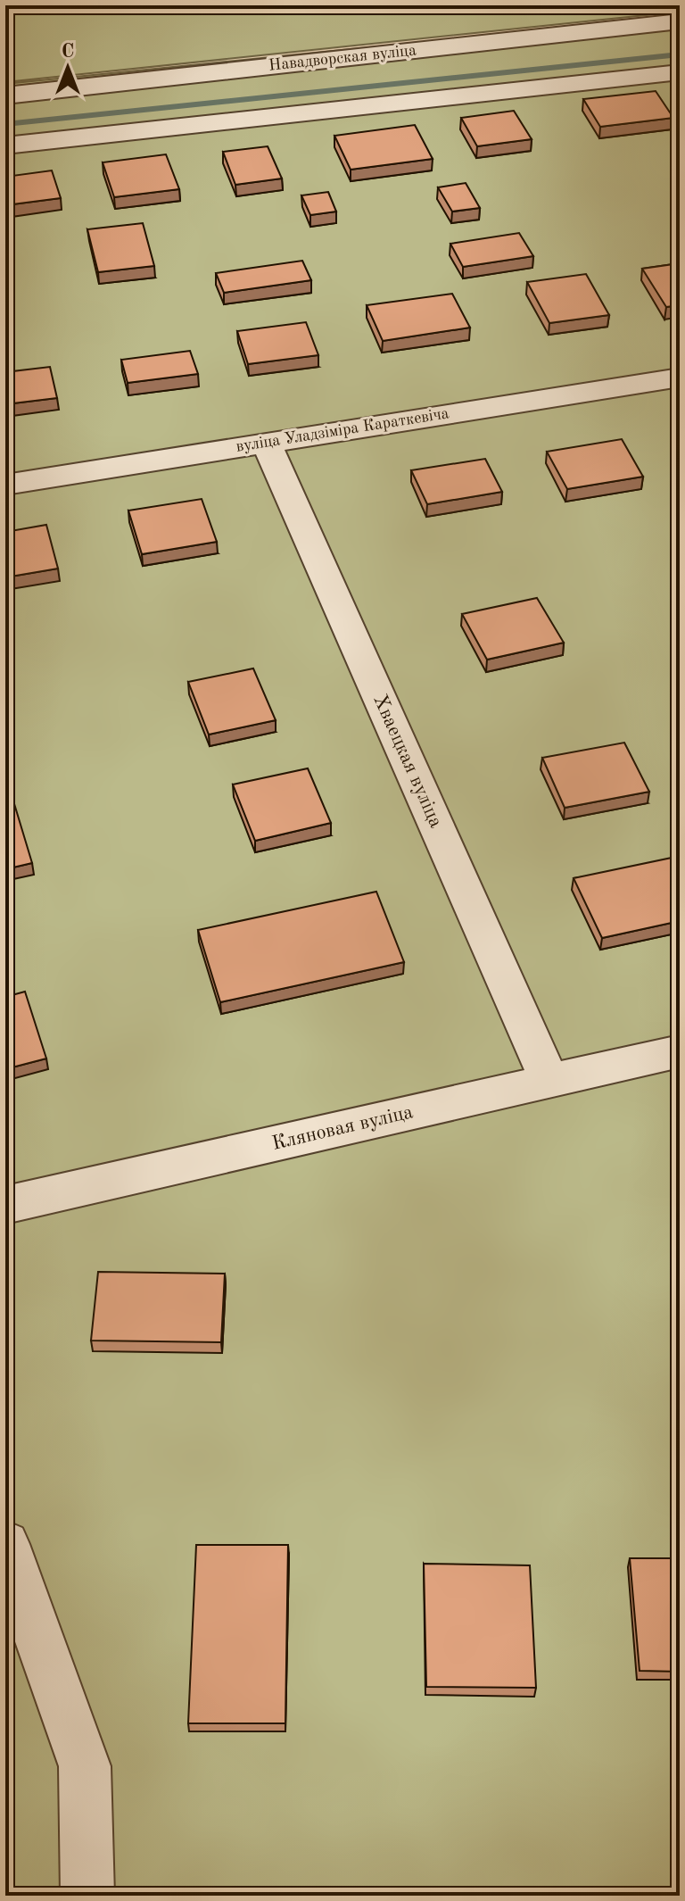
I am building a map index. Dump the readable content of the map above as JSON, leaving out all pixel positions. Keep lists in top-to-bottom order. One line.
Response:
{"streets":{"street":["Навадворская вуліца","вуліца Уладзіміра Караткевіча","Хваецкая вуліца","Кляновая вуліца"]},"crossings":[["вуліца Уладзіміра Караткевіча","Хваецкая вуліца"],["Хваецкая вуліца","Кляновая вуліца"]],"north":"top"}
